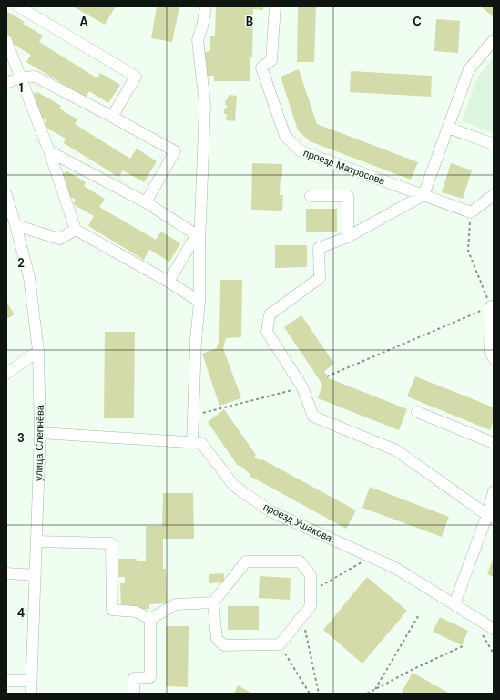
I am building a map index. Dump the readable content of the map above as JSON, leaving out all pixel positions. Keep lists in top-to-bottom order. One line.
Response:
{"streets":{"street":["проезд Матросова","улица Слепнёва","проезд Ушакова"]},"crossings":[["улица Слепнёва","проезд Ушакова"]],"grid":{"columns":["A","B","C"],"rows":["1","2","3","4"]}}
